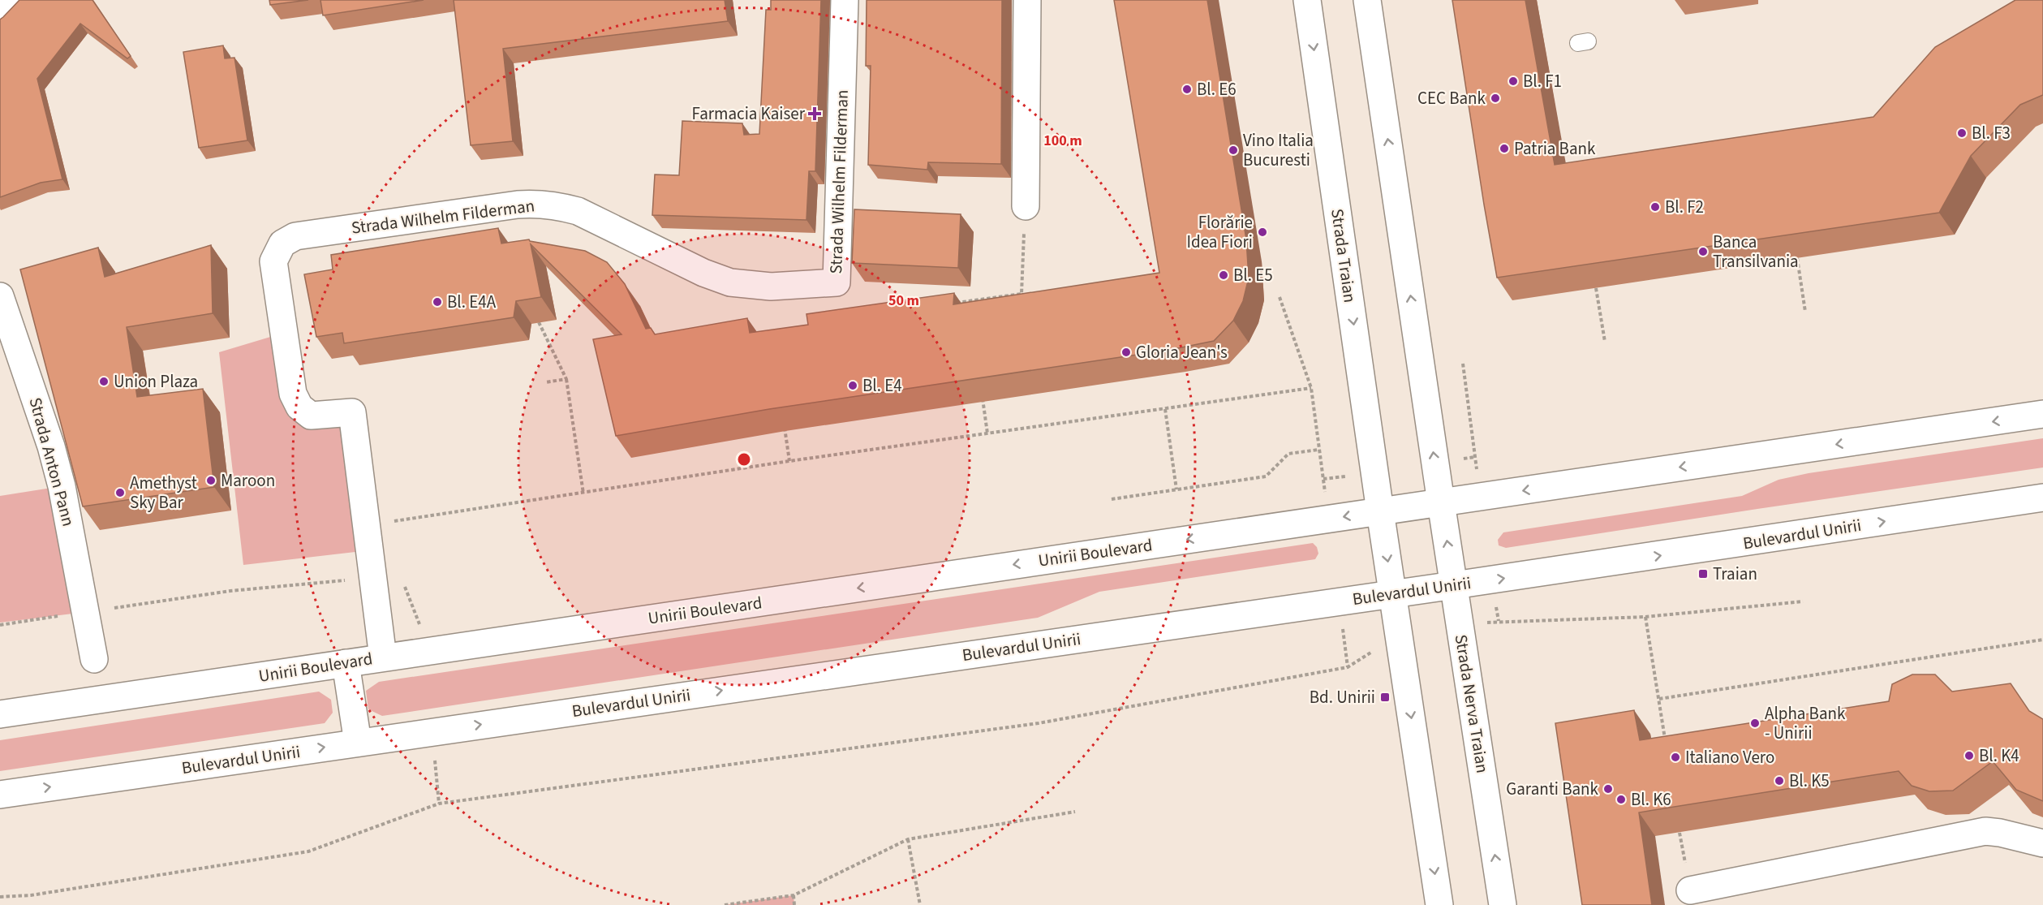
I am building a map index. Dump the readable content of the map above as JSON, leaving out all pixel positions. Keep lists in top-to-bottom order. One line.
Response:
{"streets":{"main road":["Strada Wilhelm Filderman","Strada Traian","Strada Anton Pann","Bulevardul Unirii","Unirii Boulevard","Strada Nerva Traian"]},"crossings":[["Strada Wilhelm Filderman","Unirii Boulevard"],["Strada Traian","Unirii Boulevard"],["Bulevardul Unirii","Strada Nerva Traian"]],"one_way":["Unirii Boulevard"],"places":{"other":["Bl. F1","Bl. E6","CEC Bank","Bl. F3","Patria Bank","Vino Italia Bucuresti","Bl. F2","Florărie Idea Fiori","Banca Transilvania","Bl. E5","Bl. E4A","Gloria Jean's","Union Plaza","Bl. E4","Maroon","Amethyst Sky Bar","Alpha Bank - Unirii","Bl. K4","Italiano Vero","Bl. K5","Garanti Bank","Bl. K6"],"health":["Farmacia Kaiser"],"transit":["Traian","Bd. Unirii"]},"rings":["100 m","50 m"]}
